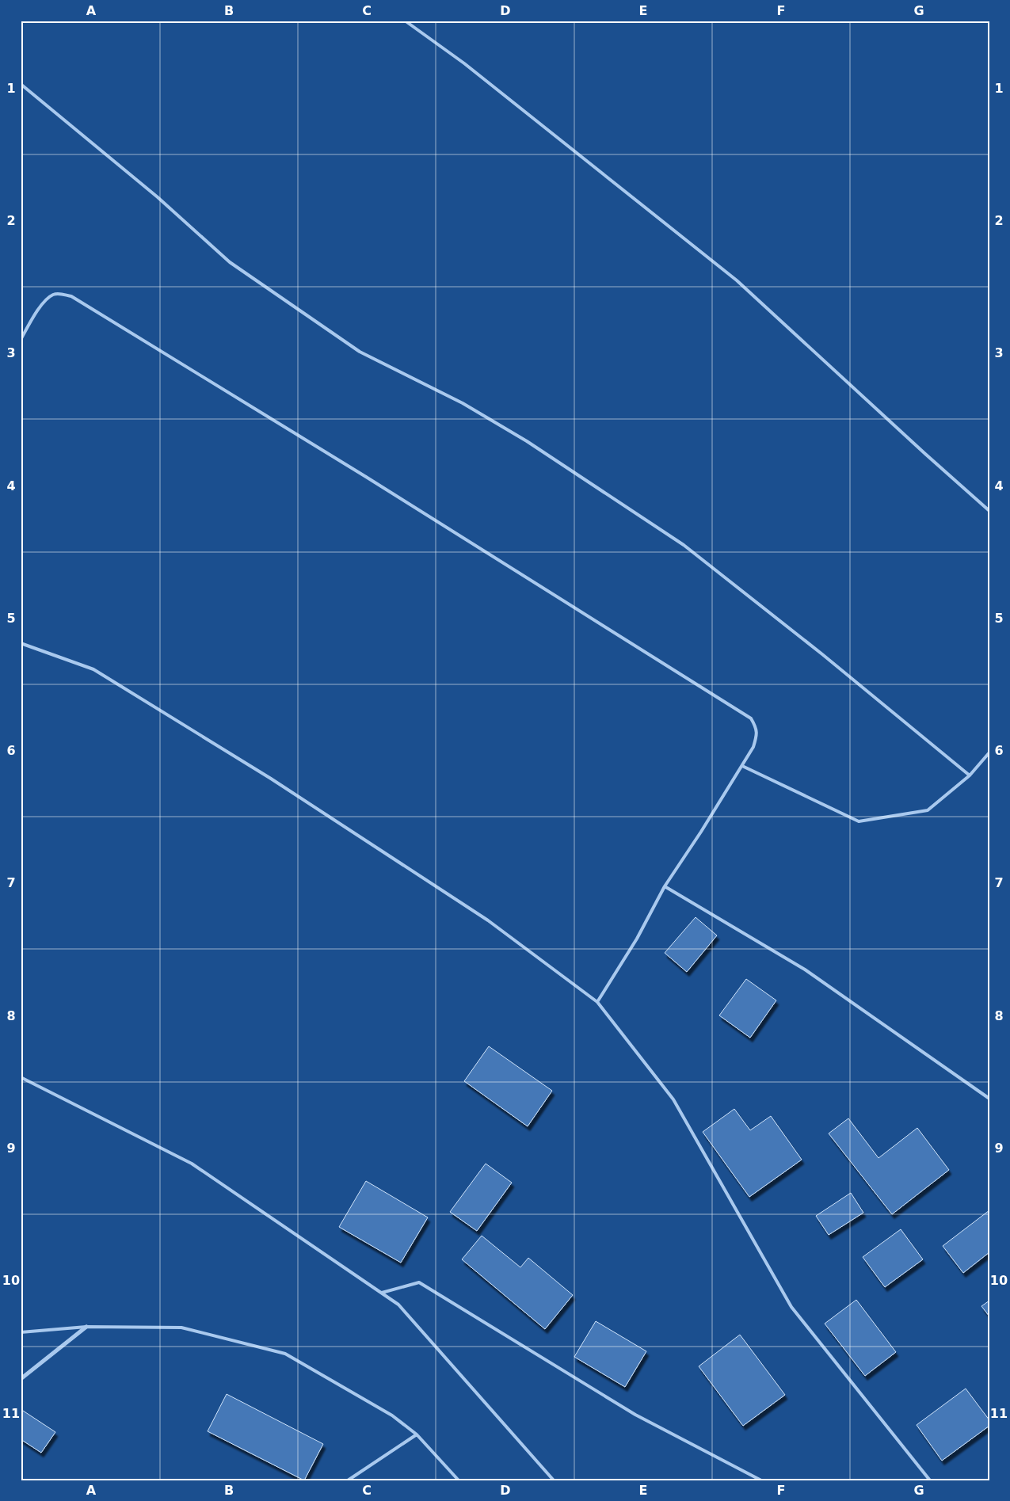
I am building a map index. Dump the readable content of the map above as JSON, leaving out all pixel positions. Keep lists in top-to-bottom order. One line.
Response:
{"grid":{"columns":["A","B","C","D","E","F","G"],"rows":["1","2","3","4","5","6","7","8","9","10","11"]}}
